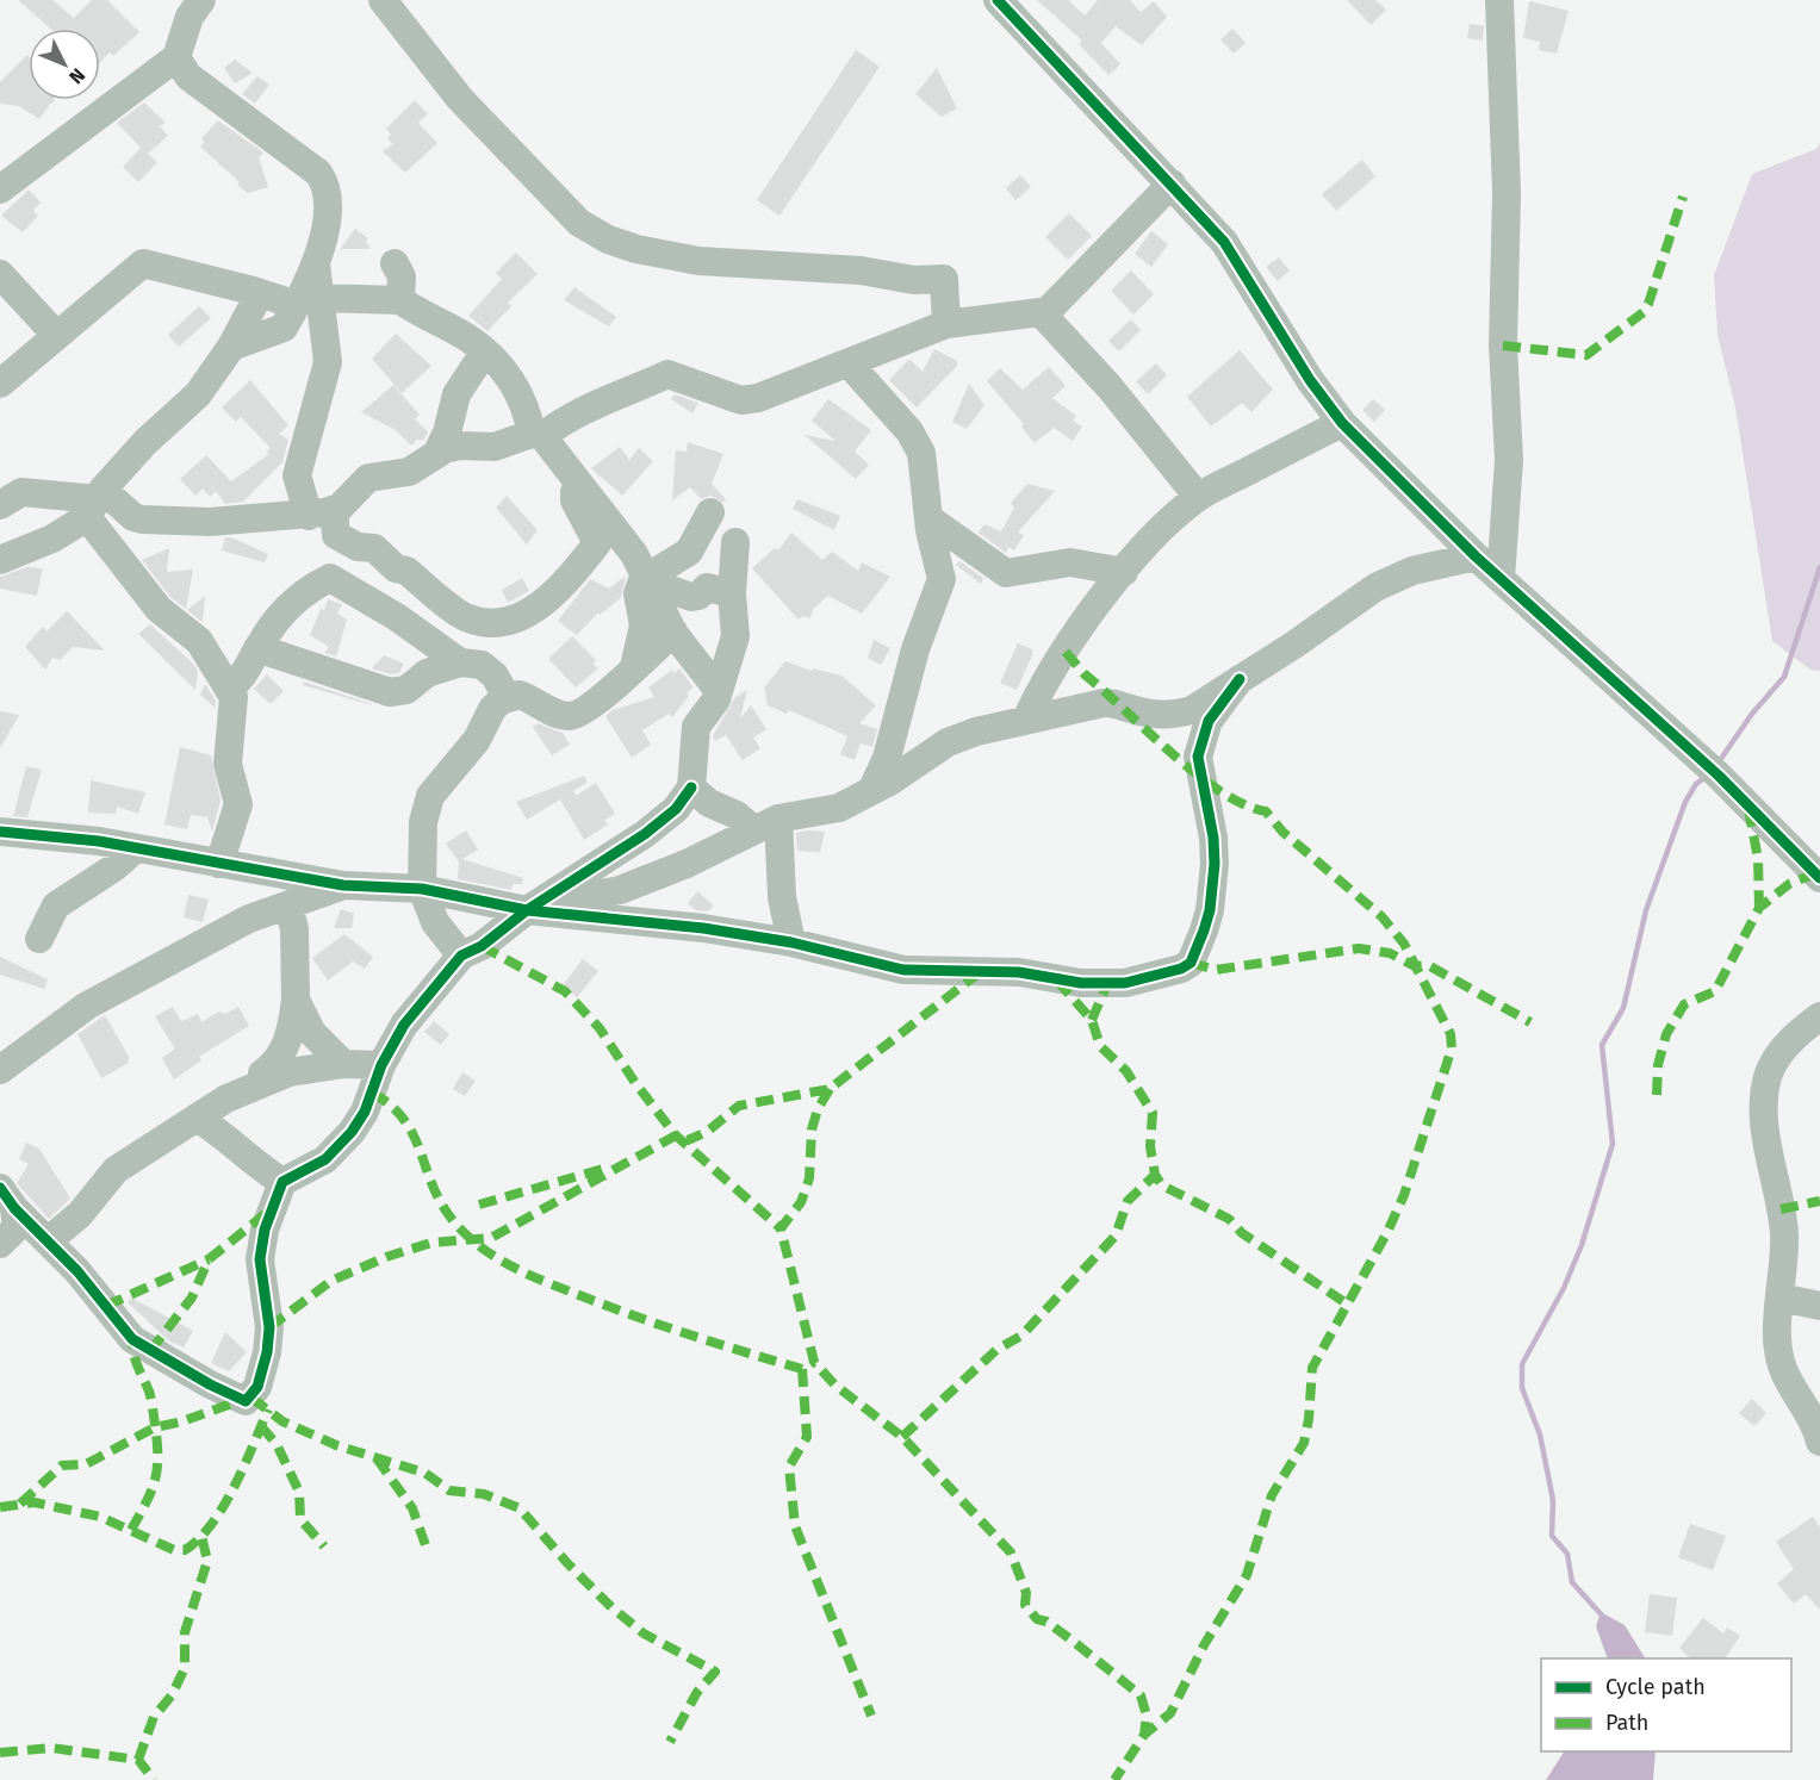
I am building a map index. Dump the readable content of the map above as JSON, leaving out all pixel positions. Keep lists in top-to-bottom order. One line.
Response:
{"legend":["Cycle path","Path"],"north":"bottom right"}
